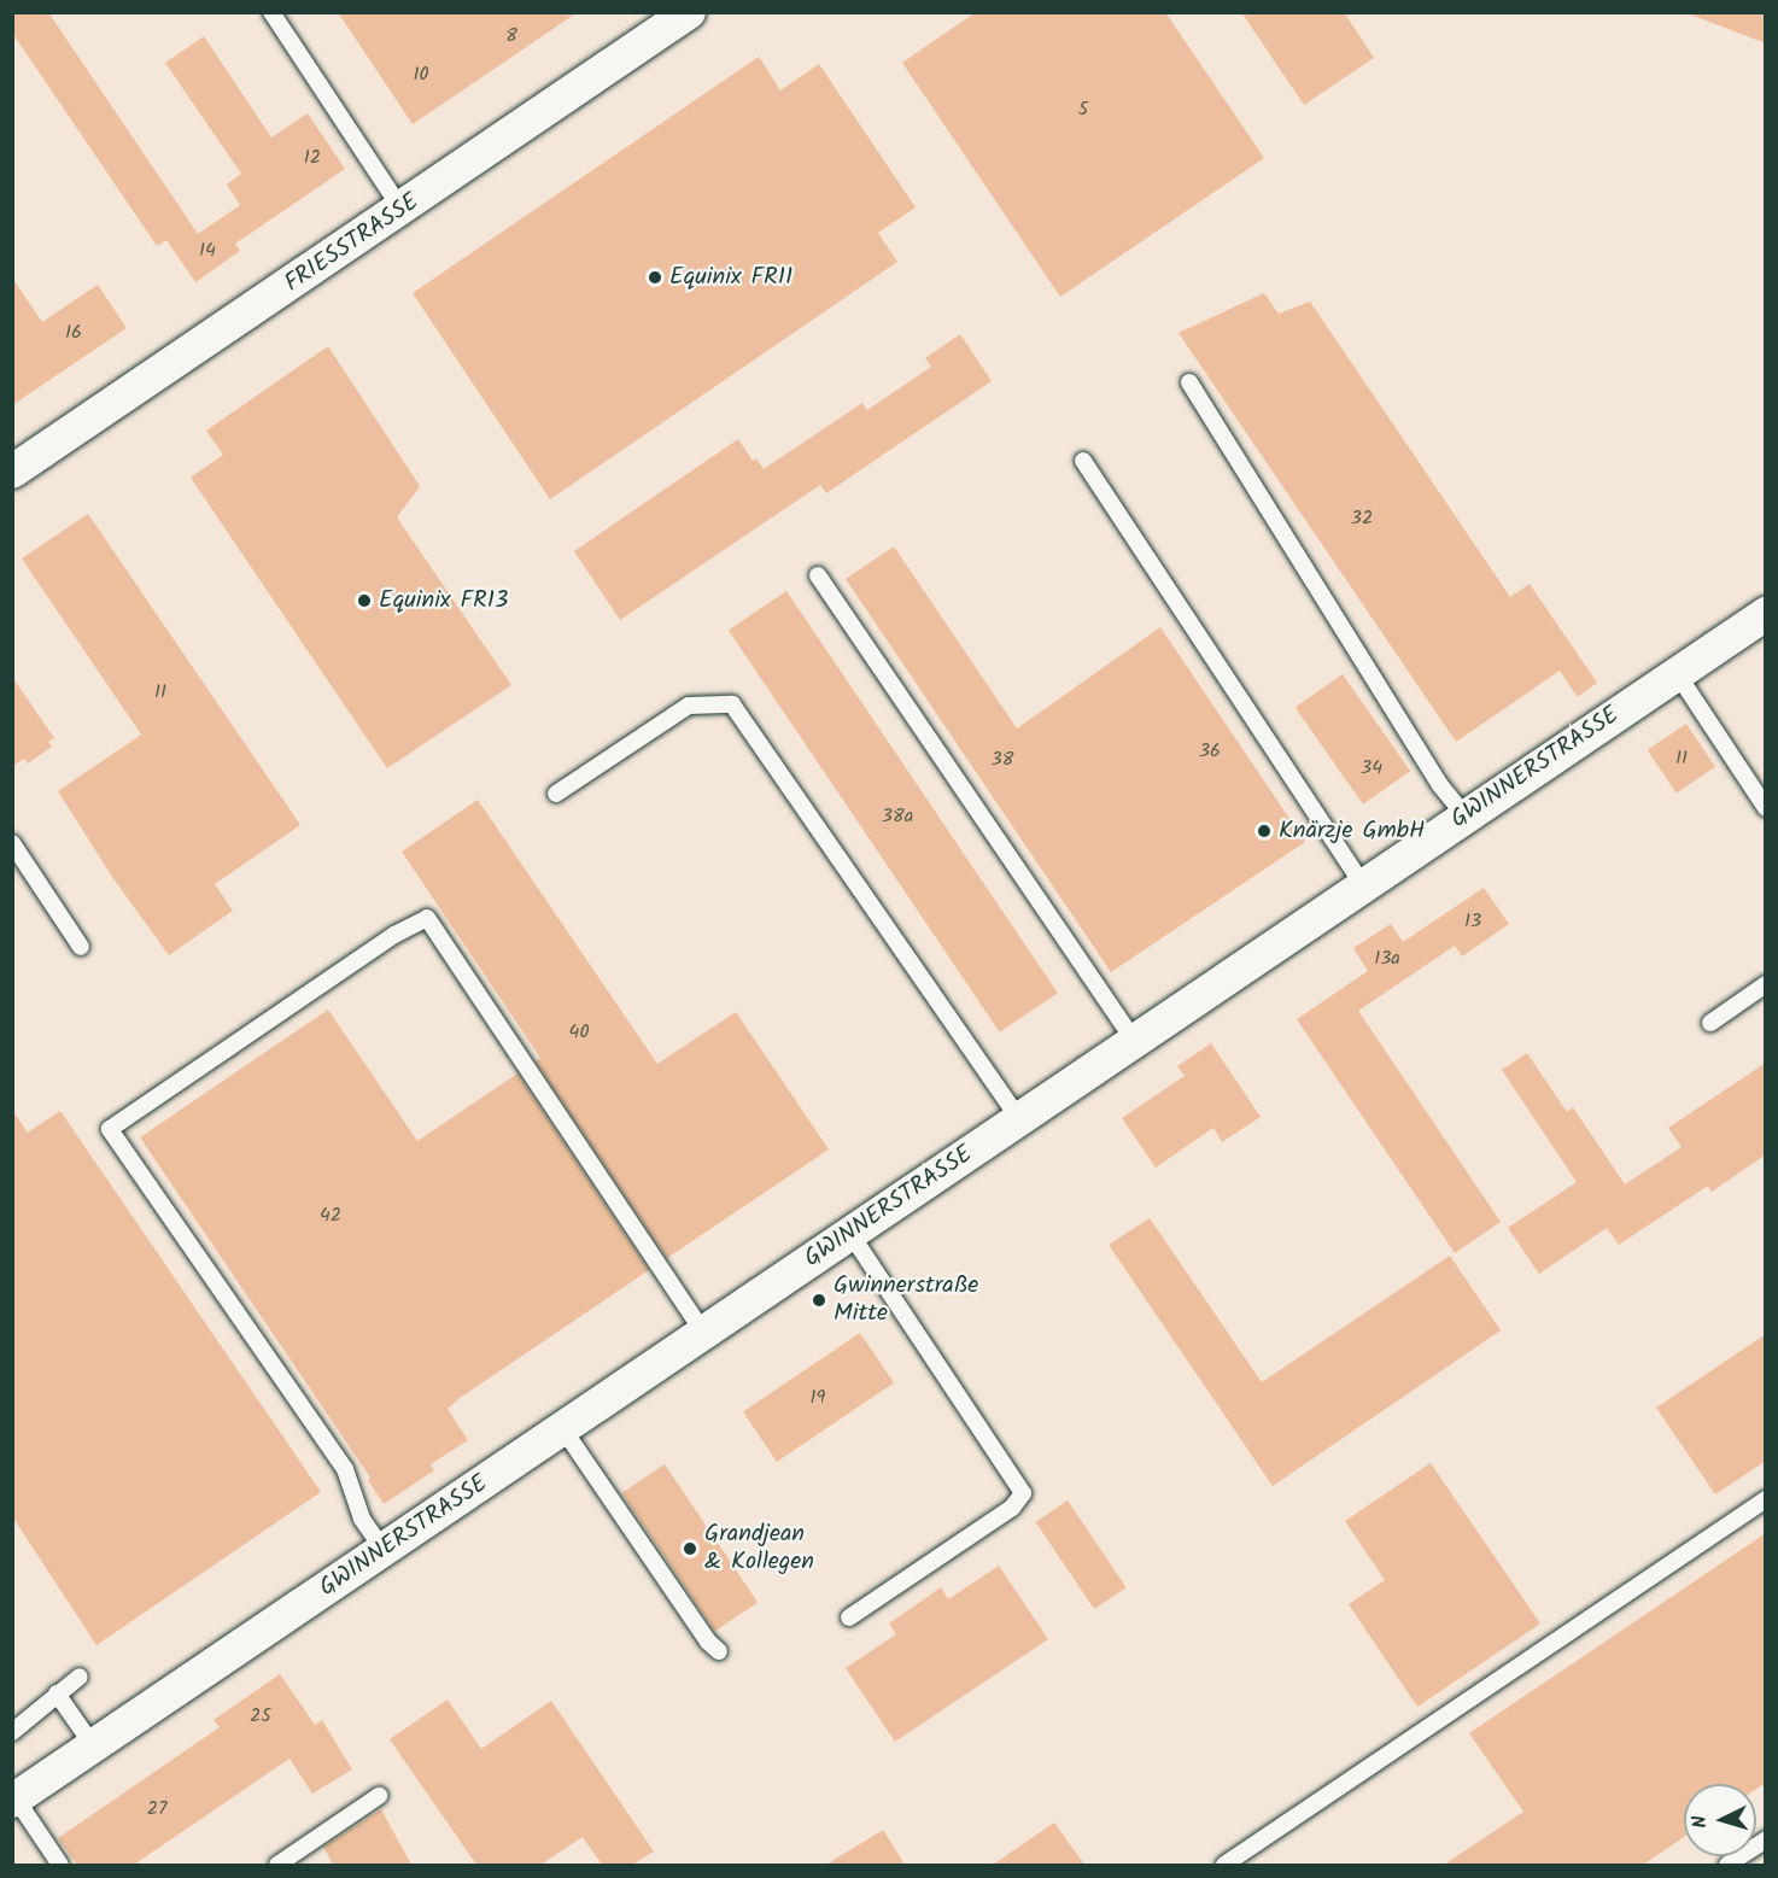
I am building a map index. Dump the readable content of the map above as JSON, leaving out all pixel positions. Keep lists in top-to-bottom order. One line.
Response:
{"streets":{"street":["FRIESSTRASSE","GWINNERSTRASSE"]},"places":["Equinix FR11","Equinix FR13","Knärzje GmbH","Gwinnerstraße Mitte","Grandjean & Kollegen"],"house_numbers":["8","10","5","12","14","16","32","11","36","11","38","34","38a","13","13a","40","42","19","25","27"],"north":"left"}
